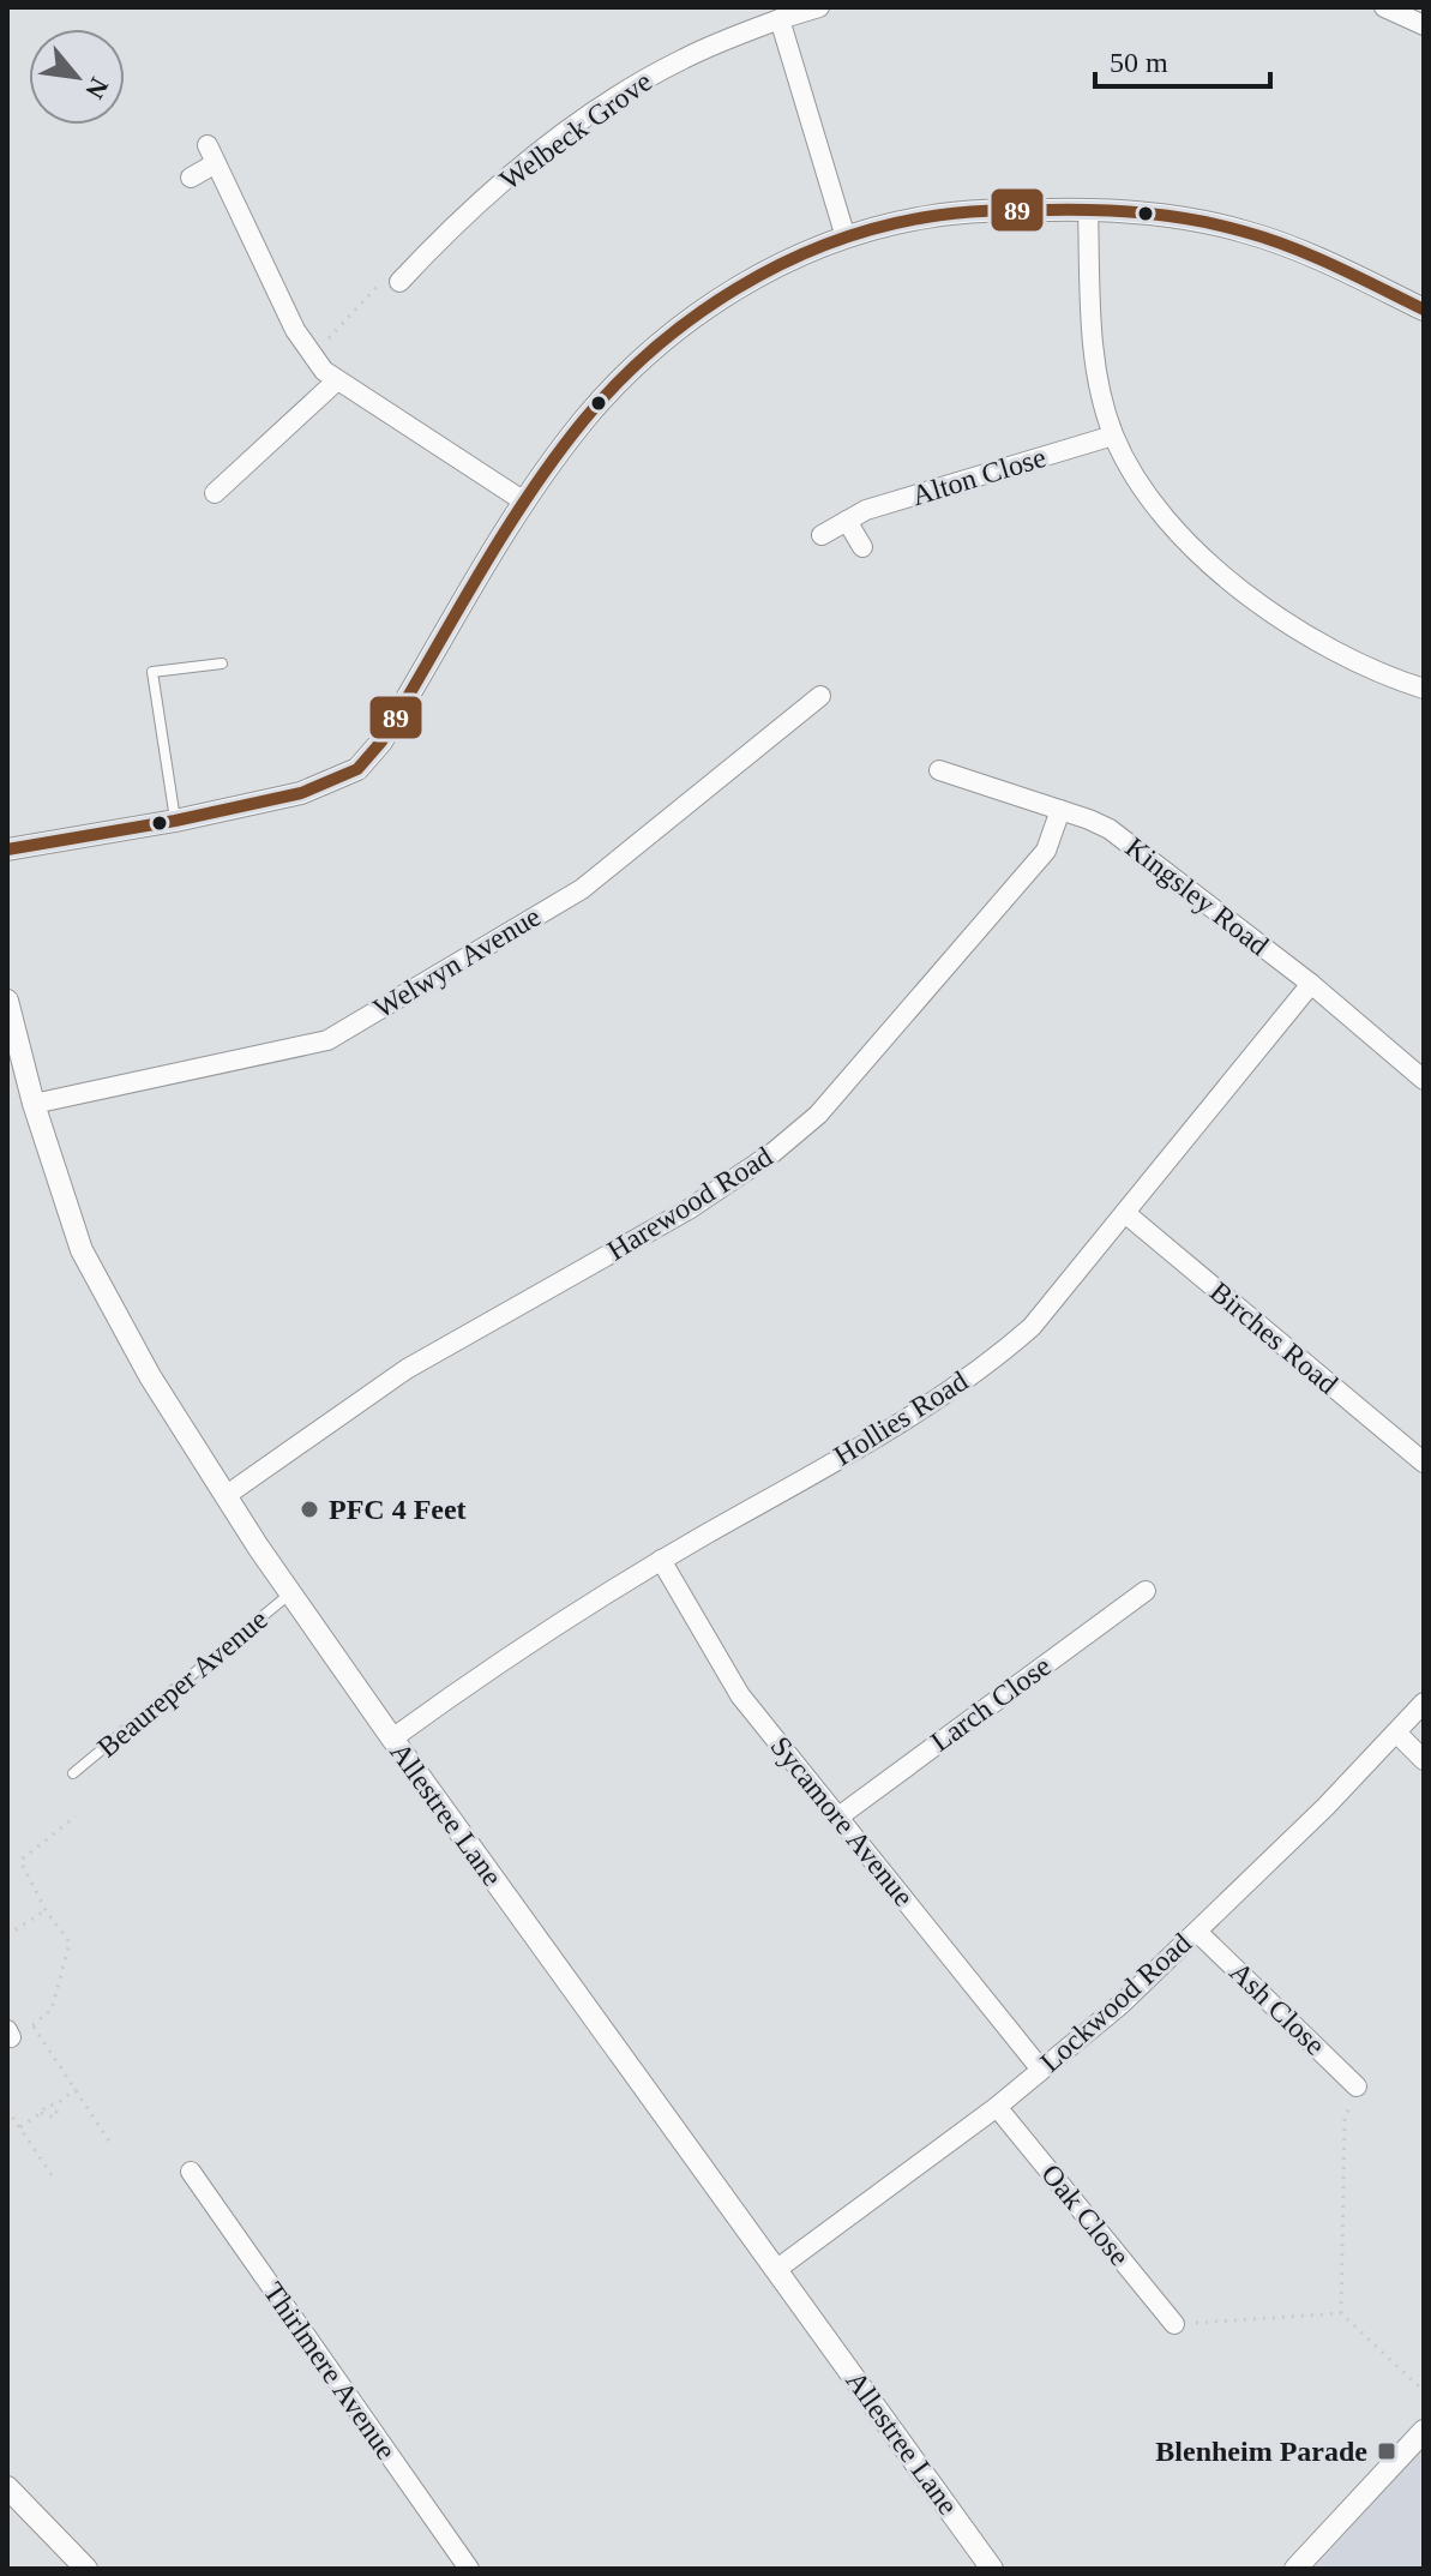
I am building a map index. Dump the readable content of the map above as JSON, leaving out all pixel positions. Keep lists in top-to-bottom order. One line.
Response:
{"streets":{"street":["Welbeck Grove","Alton Close","Kingsley Road","Welwyn Avenue","Harewood Road","Birches Road","Hollies Road","Larch Close","Allestree Lane","Sycamore Avenue","Lockwood Road","Ash Close","Oak Close","Thirlmere Avenue"],"lane":["Beaureper Avenue"]},"crossings":[["Kingsley Road","Harewood Road"],["Kingsley Road","Hollies Road"],["Welwyn Avenue","Allestree Lane"],["Harewood Road","Allestree Lane"],["Birches Road","Hollies Road"],["Hollies Road","Allestree Lane"],["Hollies Road","Sycamore Avenue"],["Beaureper Avenue","Allestree Lane"],["Larch Close","Sycamore Avenue"],["Allestree Lane","Lockwood Road"],["Sycamore Avenue","Lockwood Road"],["Lockwood Road","Ash Close"],["Lockwood Road","Oak Close"]],"places":{"other":["PFC 4 Feet"],"transit":["Blenheim Parade"]},"lines":["transit line 89"],"scale_bar":"50 m","north":"bottom right"}
